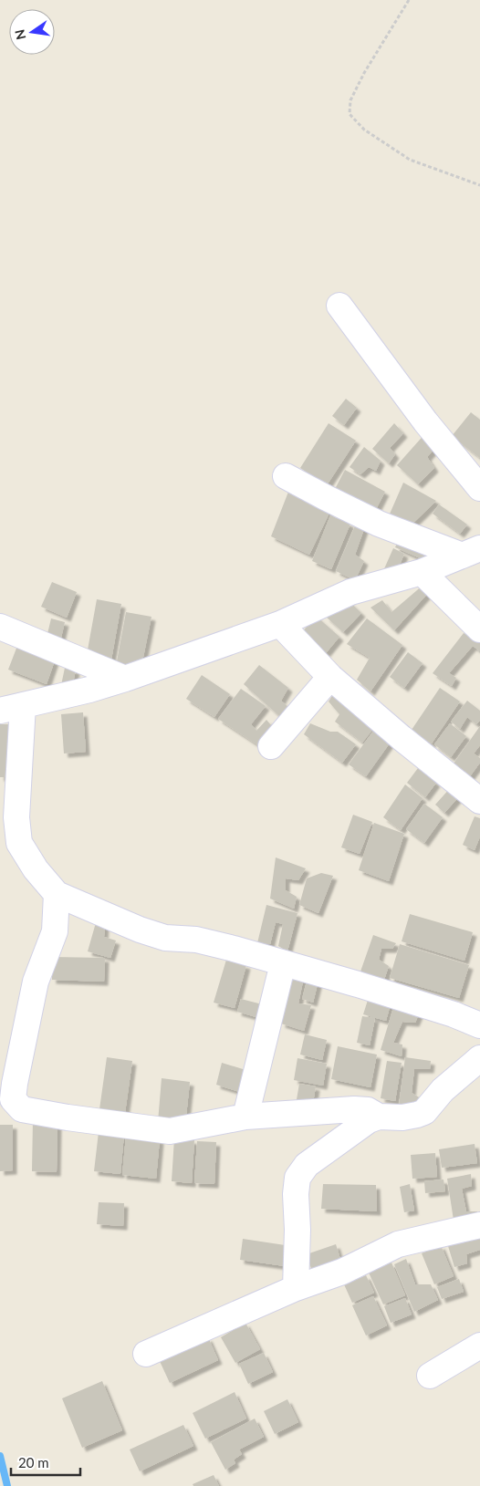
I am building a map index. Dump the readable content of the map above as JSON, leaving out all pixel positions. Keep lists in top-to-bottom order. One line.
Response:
{"scale_bar":"20 m","north":"left"}
